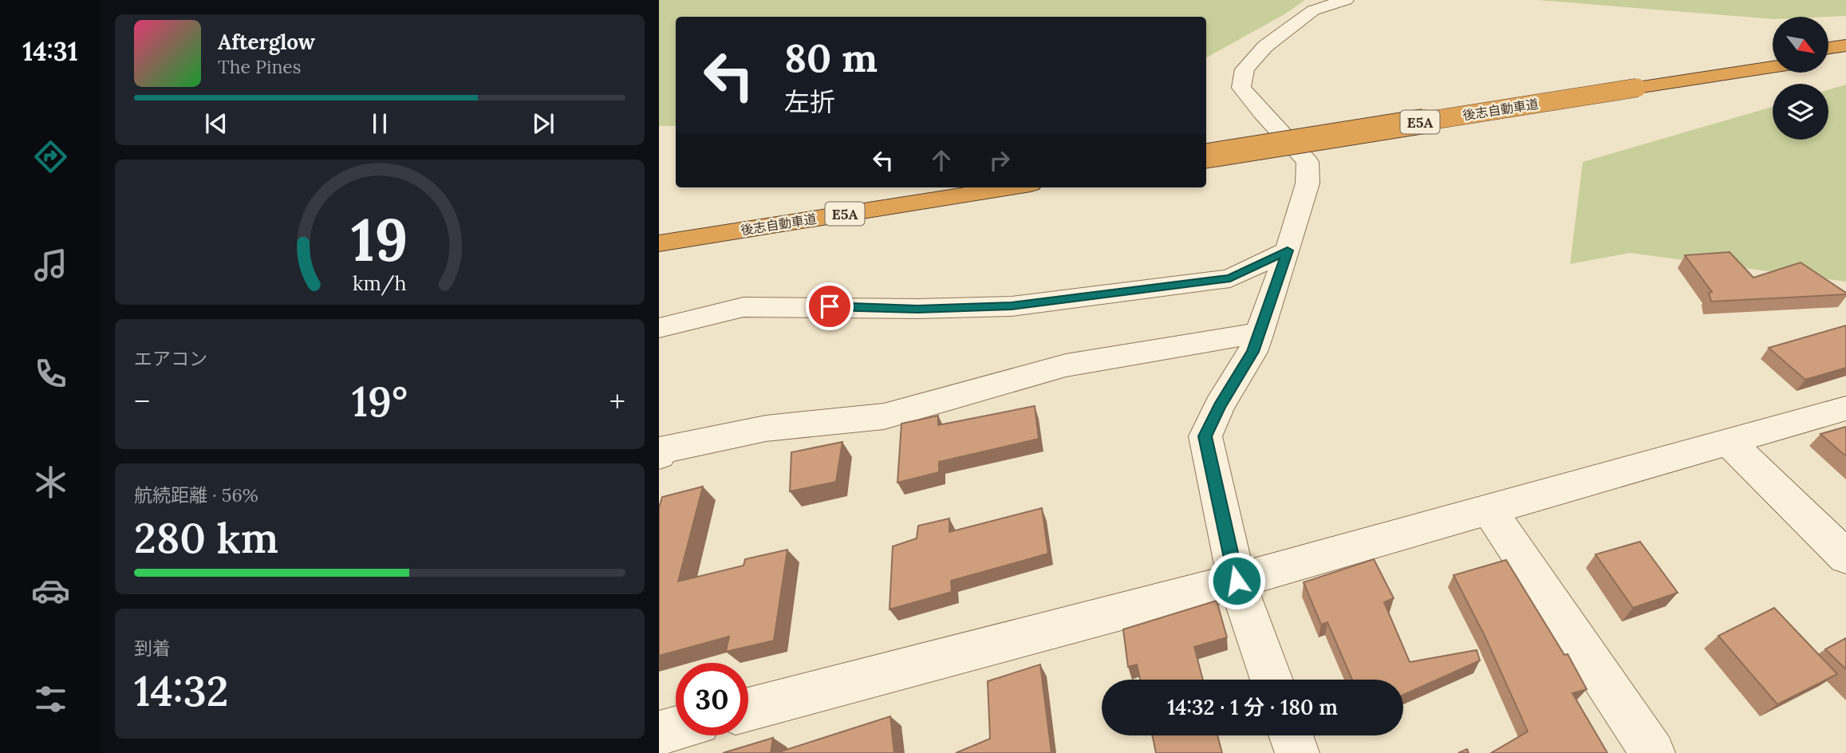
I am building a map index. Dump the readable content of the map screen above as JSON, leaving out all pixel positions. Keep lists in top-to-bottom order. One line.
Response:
{"streets":{"highway":["後志自動車道","E5A"]},"north":"bottom right","page":{"tabs":"14:31","turn":["80 m","左折"],"song":["Afterglow","The Pines"],"tile":["エアコン",["航続距離 · 56%","280 km"],["到着","14:32"]],"heat":["−","19°","+"],"limit":"30","trip":"14:32 · 1 分 · 180 m","gauge":["19","km/h"]}}
